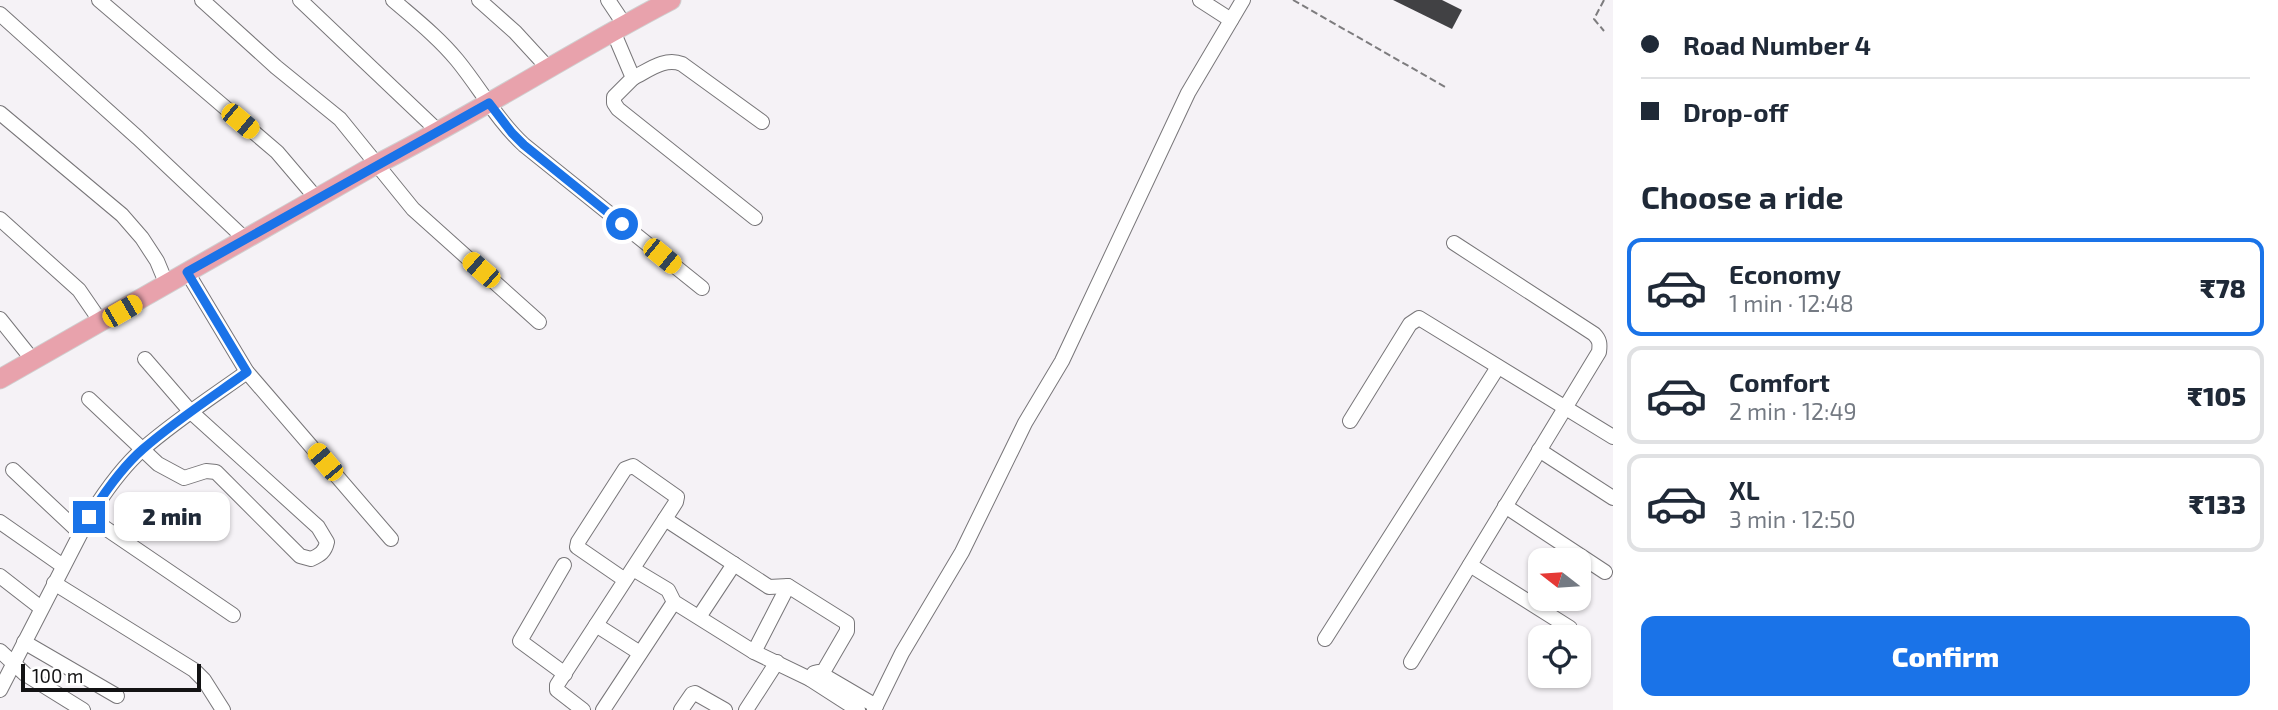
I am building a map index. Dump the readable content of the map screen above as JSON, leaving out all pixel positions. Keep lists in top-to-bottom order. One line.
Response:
{"scale_bar":"100 m","north":"left","page":{"banner":["Road Number 4","Drop-off"],"heading":"Choose a ride","list":[{"name":"Economy","note":"1 min · 12:48","value":"₹78"},{"name":"Comfort","note":"2 min · 12:49","value":"₹105"},{"name":"XL","note":"3 min · 12:50","value":"₹133"}],"bubble":"2 min","buttons":"Confirm","scale":"100 m"}}
